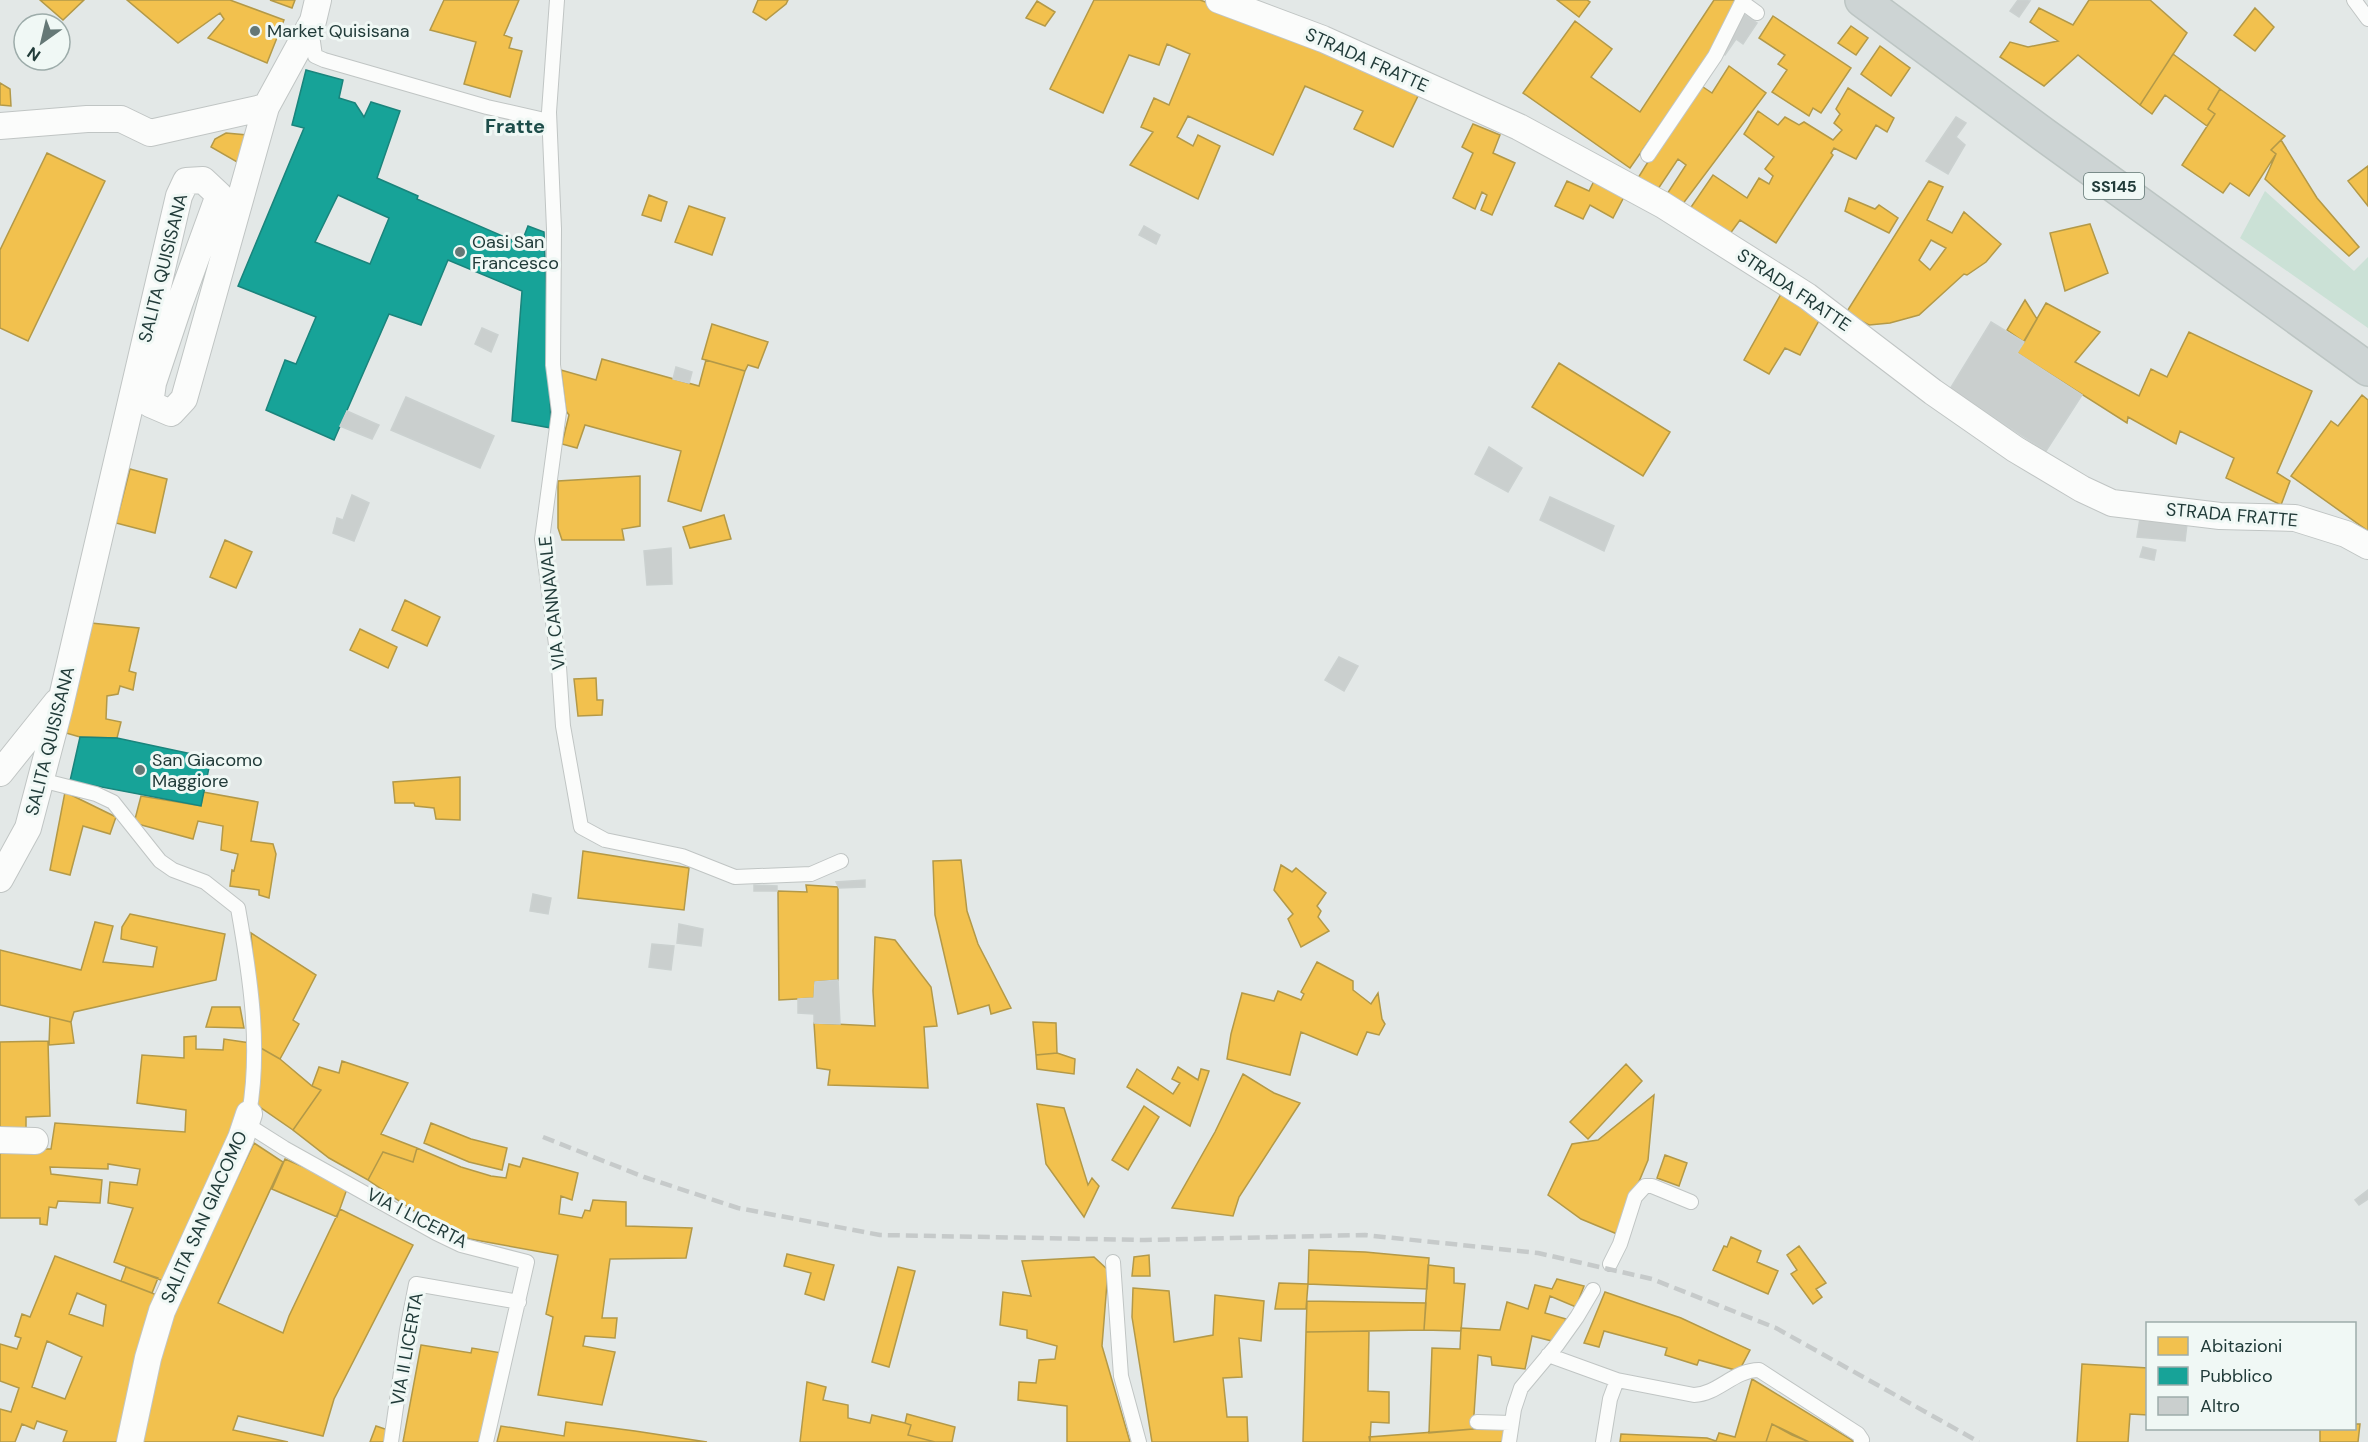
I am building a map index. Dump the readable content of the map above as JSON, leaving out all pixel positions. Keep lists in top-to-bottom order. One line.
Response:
{"streets":{"main road":["SS145"],"street":["STRADA FRATTE","SALITA QUISISANA","SALITA SAN GIACOMO"],"lane":["VIA CANNAVALE","VIA I LICERTA","VIA II LICERTA"]},"crossings":[["SALITA QUISISANA","SALITA SAN GIACOMO"],["SALITA SAN GIACOMO","VIA I LICERTA"],["VIA I LICERTA","VIA II LICERTA"]],"districts":["Fratte"],"places":["Market Quisisana","Oasi San Francesco","San Giacomo Maggiore"],"legend":["Abitazioni","Pubblico","Altro"],"north":"bottom left"}
